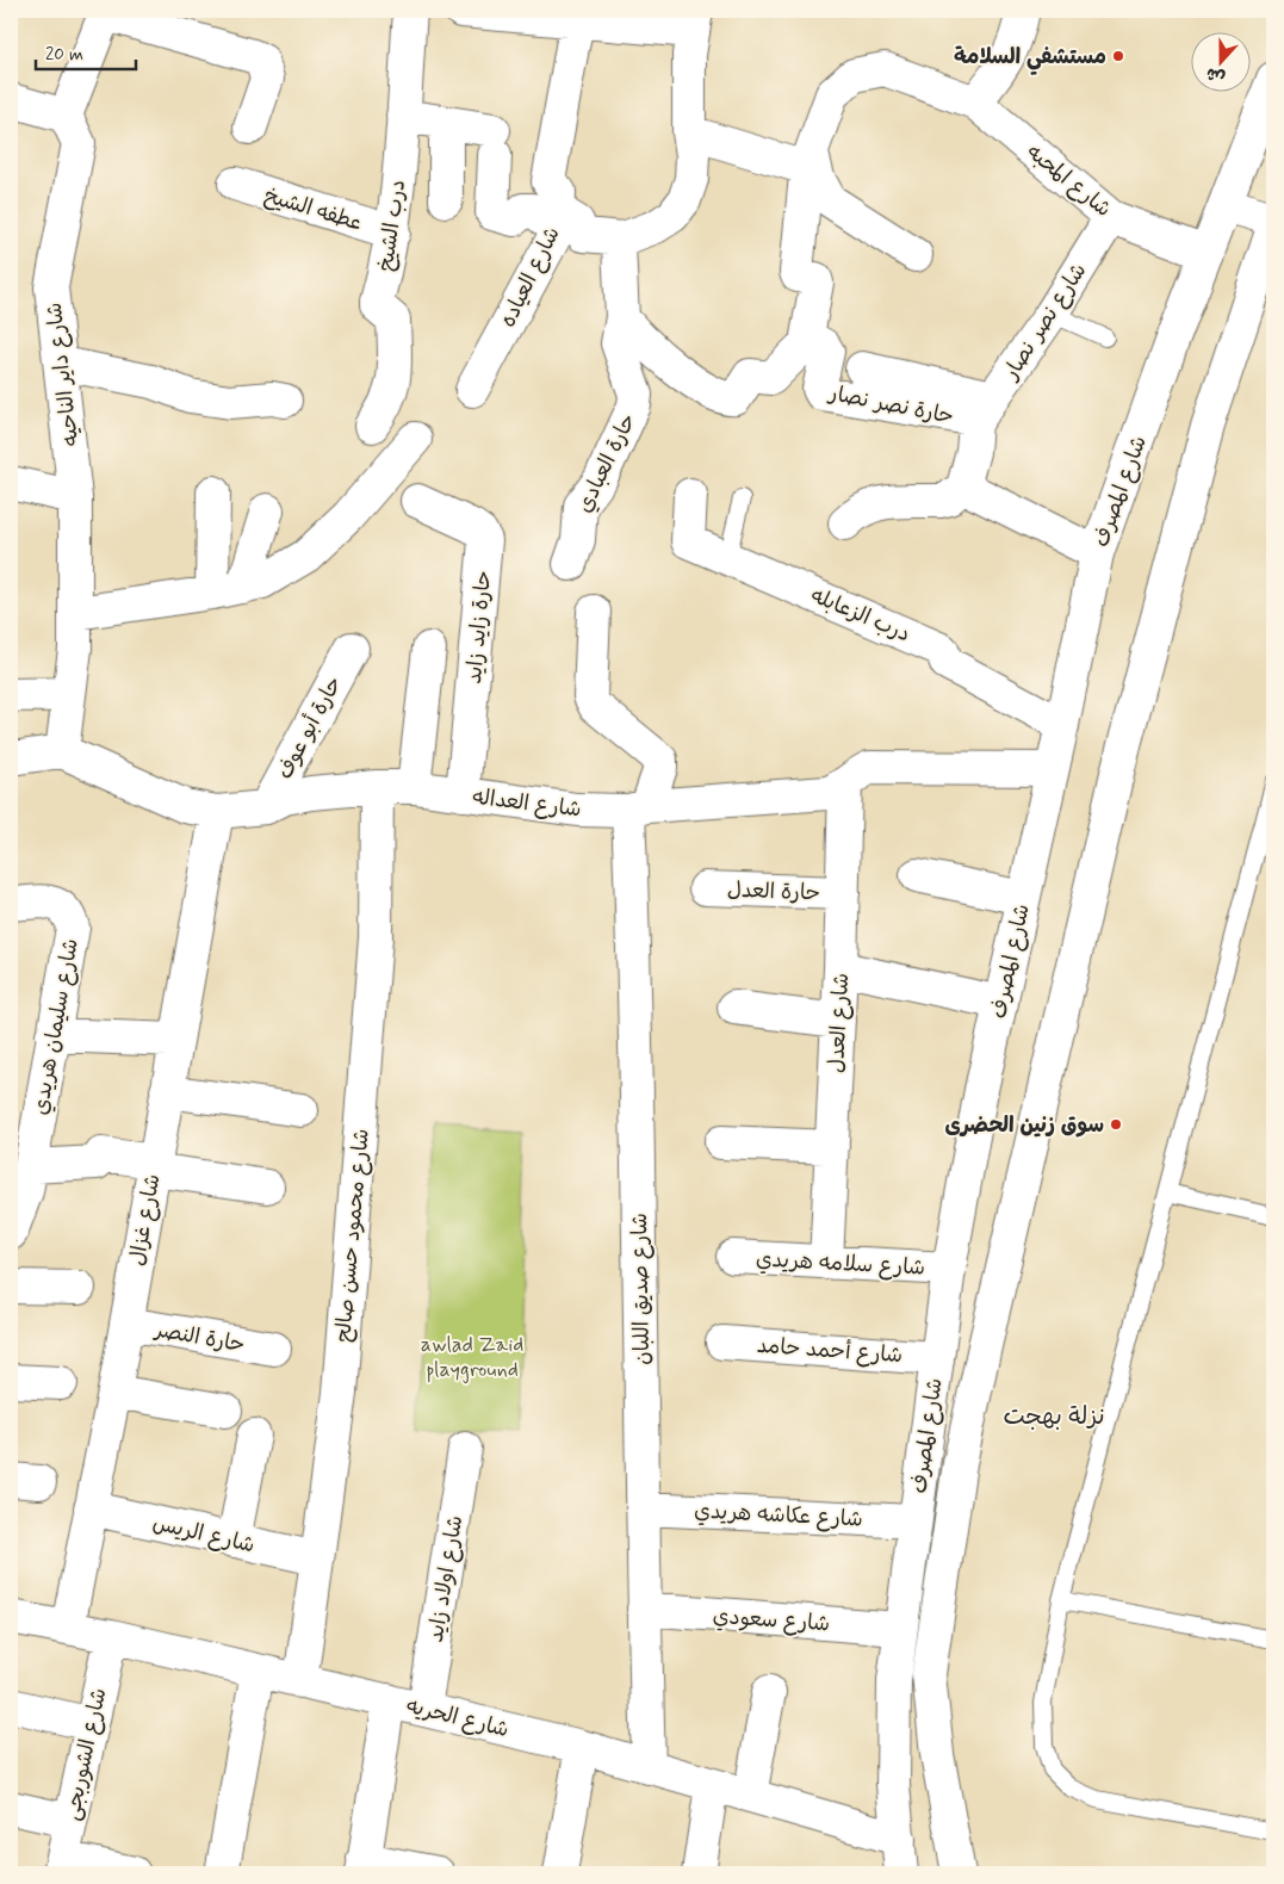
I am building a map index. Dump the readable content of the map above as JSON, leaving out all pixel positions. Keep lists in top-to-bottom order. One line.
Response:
{"streets":{"street":["شارع المحبه","عطفه الشيخ","درب الشيخ","شارع العياده","شارع نصر نصار","شارع داير الناحيه","حارة نصر نصار","حارة العبادي","شارع المصرف","درب الزعابله","حارة زايد زايد","حارة أبو عوف","شارع العداله","حارة العدل","شارع العدل","شارع سليمان هريدي","شارع غزال","شارع محمود حسن صالح","شارع سلامه هريدي","شارع صديق اللبان","حارة النصر","شارع أحمد حامد","شارع عكاشه هريدي","شارع الريس","شارع اولاد زايد","شارع سعودي","شارع الحريه","شارع الشوربجى"]},"crossings":[["شارع المحبه","شارع نصر نصار"],["شارع المحبه","شارع المصرف"],["عطفه الشيخ","درب الشيخ"],["شارع نصر نصار","حارة نصر نصار"],["شارع داير الناحيه","شارع العداله"],["شارع المصرف","درب الزعابله"],["شارع المصرف","شارع العداله"],["شارع المصرف","شارع سلامه هريدي"],["شارع المصرف","شارع أحمد حامد"],["شارع المصرف","شارع عكاشه هريدي"],["شارع المصرف","شارع سعودي"],["شارع المصرف","شارع الحريه"],["حارة زايد زايد","شارع العداله"],["حارة أبو عوف","شارع العداله"],["شارع العداله","شارع العدل"],["شارع العداله","شارع غزال"],["شارع العداله","شارع محمود حسن صالح"],["شارع العداله","شارع صديق اللبان"],["حارة العدل","شارع العدل"],["شارع العدل","شارع سلامه هريدي"],["شارع غزال","حارة النصر"],["شارع غزال","شارع الريس"],["شارع غزال","شارع الحريه"],["شارع محمود حسن صالح","شارع الريس"],["شارع محمود حسن صالح","شارع الحريه"],["شارع صديق اللبان","شارع عكاشه هريدي"],["شارع صديق اللبان","شارع سعودي"],["شارع صديق اللبان","شارع الحريه"],["شارع اولاد زايد","شارع الحريه"],["شارع الحريه","شارع الشوربجى"]],"districts":["نزلة بهجت"],"parks":["awlad Zaid playground"],"places":["مستشفي السلامة","سوق زنين الحضرى"],"scale_bar":"20 m","north":"bottom"}
